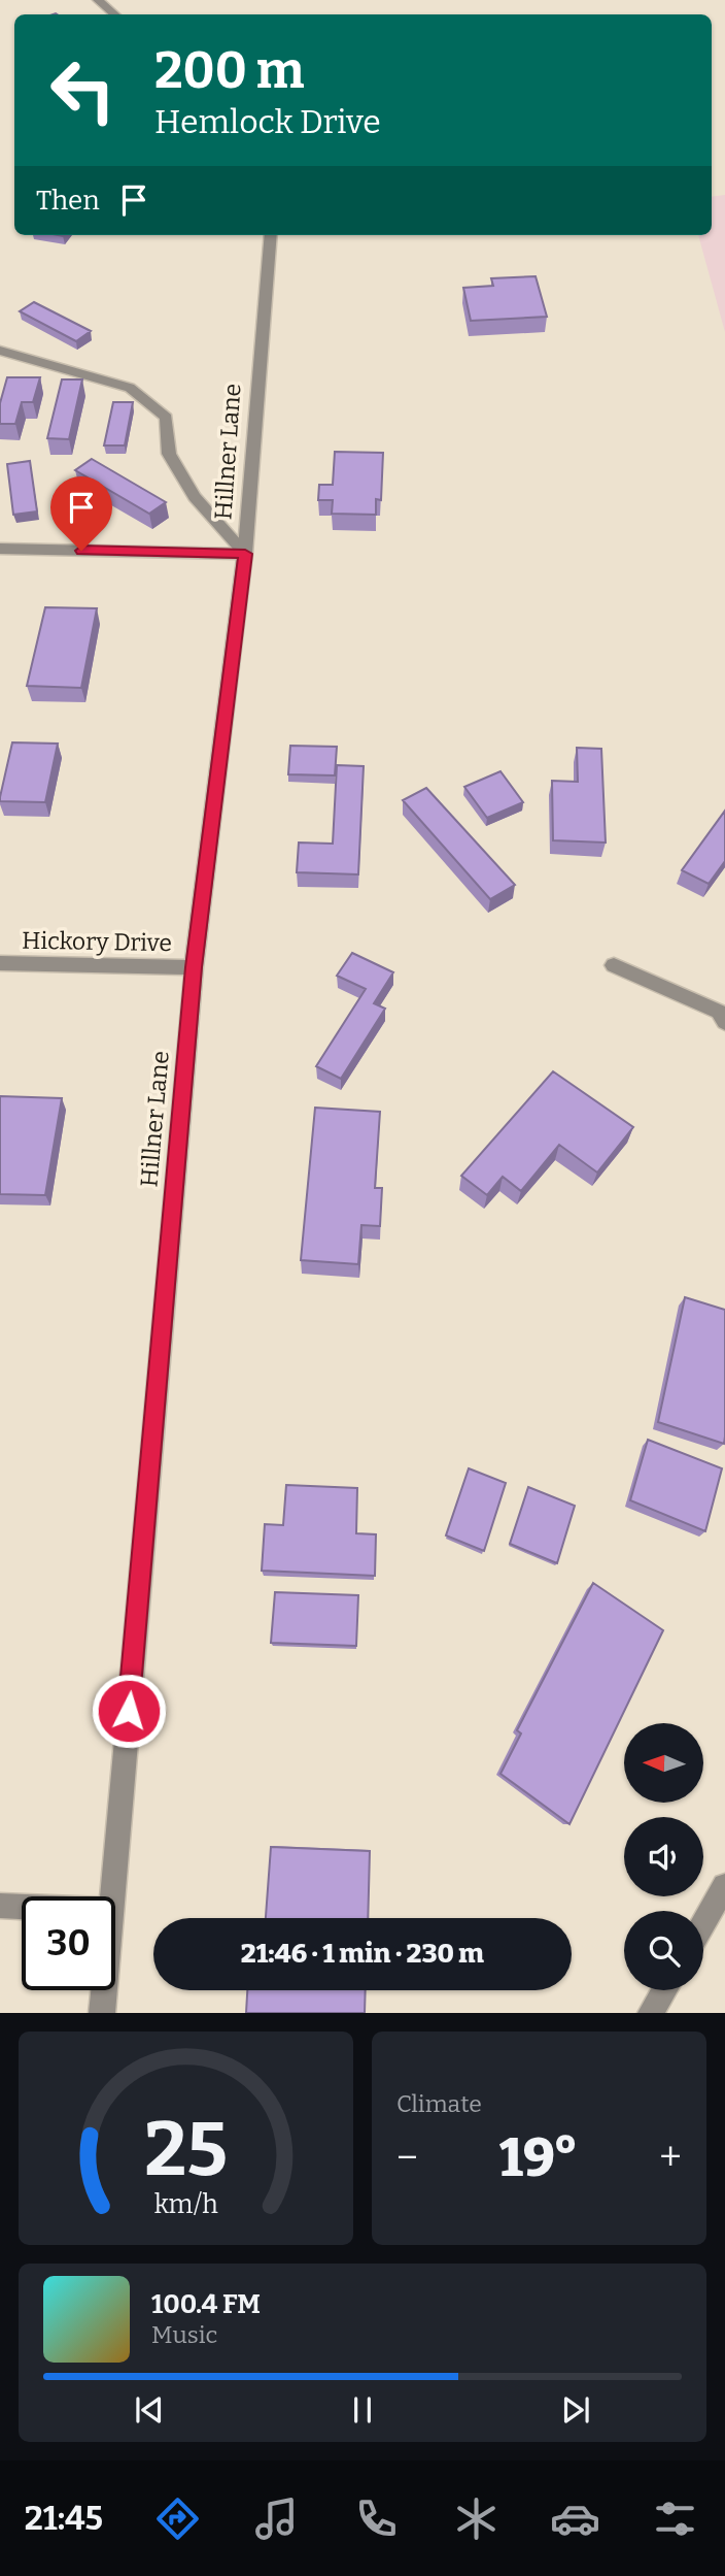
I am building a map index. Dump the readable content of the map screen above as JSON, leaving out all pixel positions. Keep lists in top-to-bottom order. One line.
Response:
{"streets":{"street":["Hillner Lane","Hickory Drive"]},"crossings":[["Hillner Lane","Hickory Drive"]],"north":"left","page":{"turn":["200 m","Hemlock Drive"],"then":"Then","limit":"30","trip":"21:46 · 1 min · 230 m","tile":"Climate","heat":["−","19°","+"],"song":["100.4 FM","Music"],"tabs":"21:45","gauge":["25","km/h"]}}
